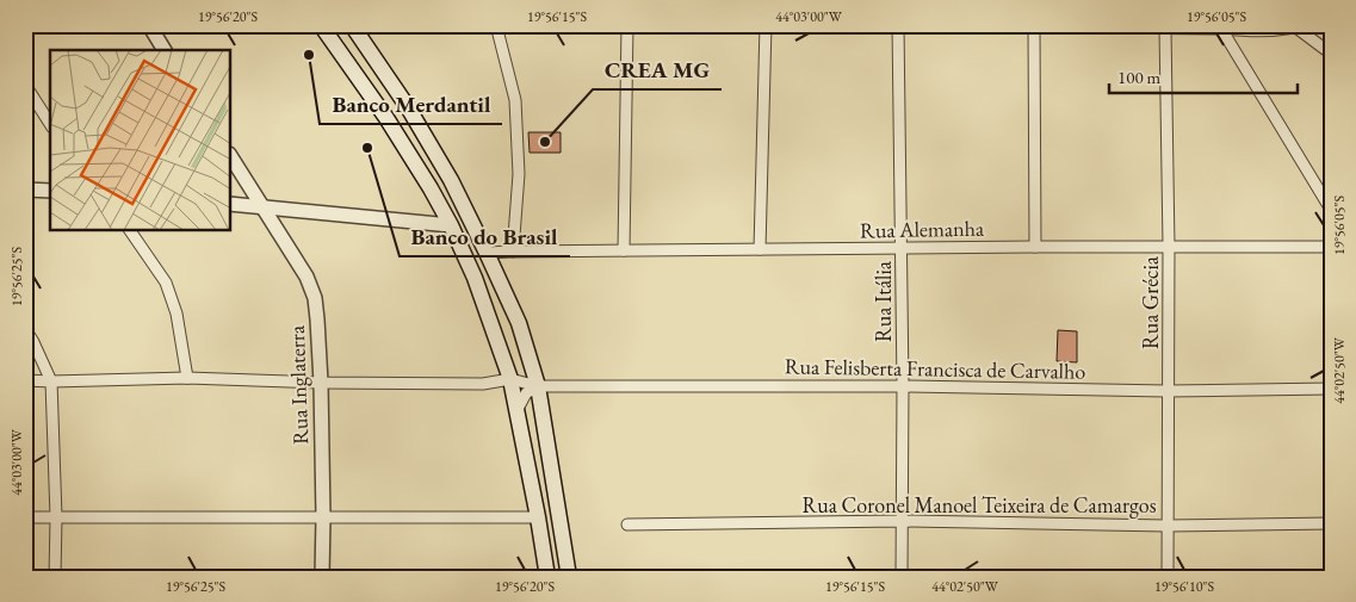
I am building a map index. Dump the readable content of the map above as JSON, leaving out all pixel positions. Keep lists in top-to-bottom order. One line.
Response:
{"streets":{"street":["Rua Alemanha","Rua Itália","Rua Grécia","Rua Felisberta Francisca de Carvalho","Rua Inglaterra","Rua Coronel Manoel Teixeira de Camargos"]},"crossings":[["Rua Alemanha","Rua Itália"],["Rua Alemanha","Rua Grécia"],["Rua Itália","Rua Felisberta Francisca de Carvalho"],["Rua Itália","Rua Coronel Manoel Teixeira de Camargos"],["Rua Grécia","Rua Felisberta Francisca de Carvalho"],["Rua Grécia","Rua Coronel Manoel Teixeira de Camargos"]],"places":["Banco Merdantil","CREA MG","Banco do Brasil"],"scale_bar":"100 m","coordinates":["19°56'20\"S","19°56'15\"S","44°03'00\"W","19°56'05\"S","19°56'25\"S","44°02'50\"W","19°56'10\"S"]}
